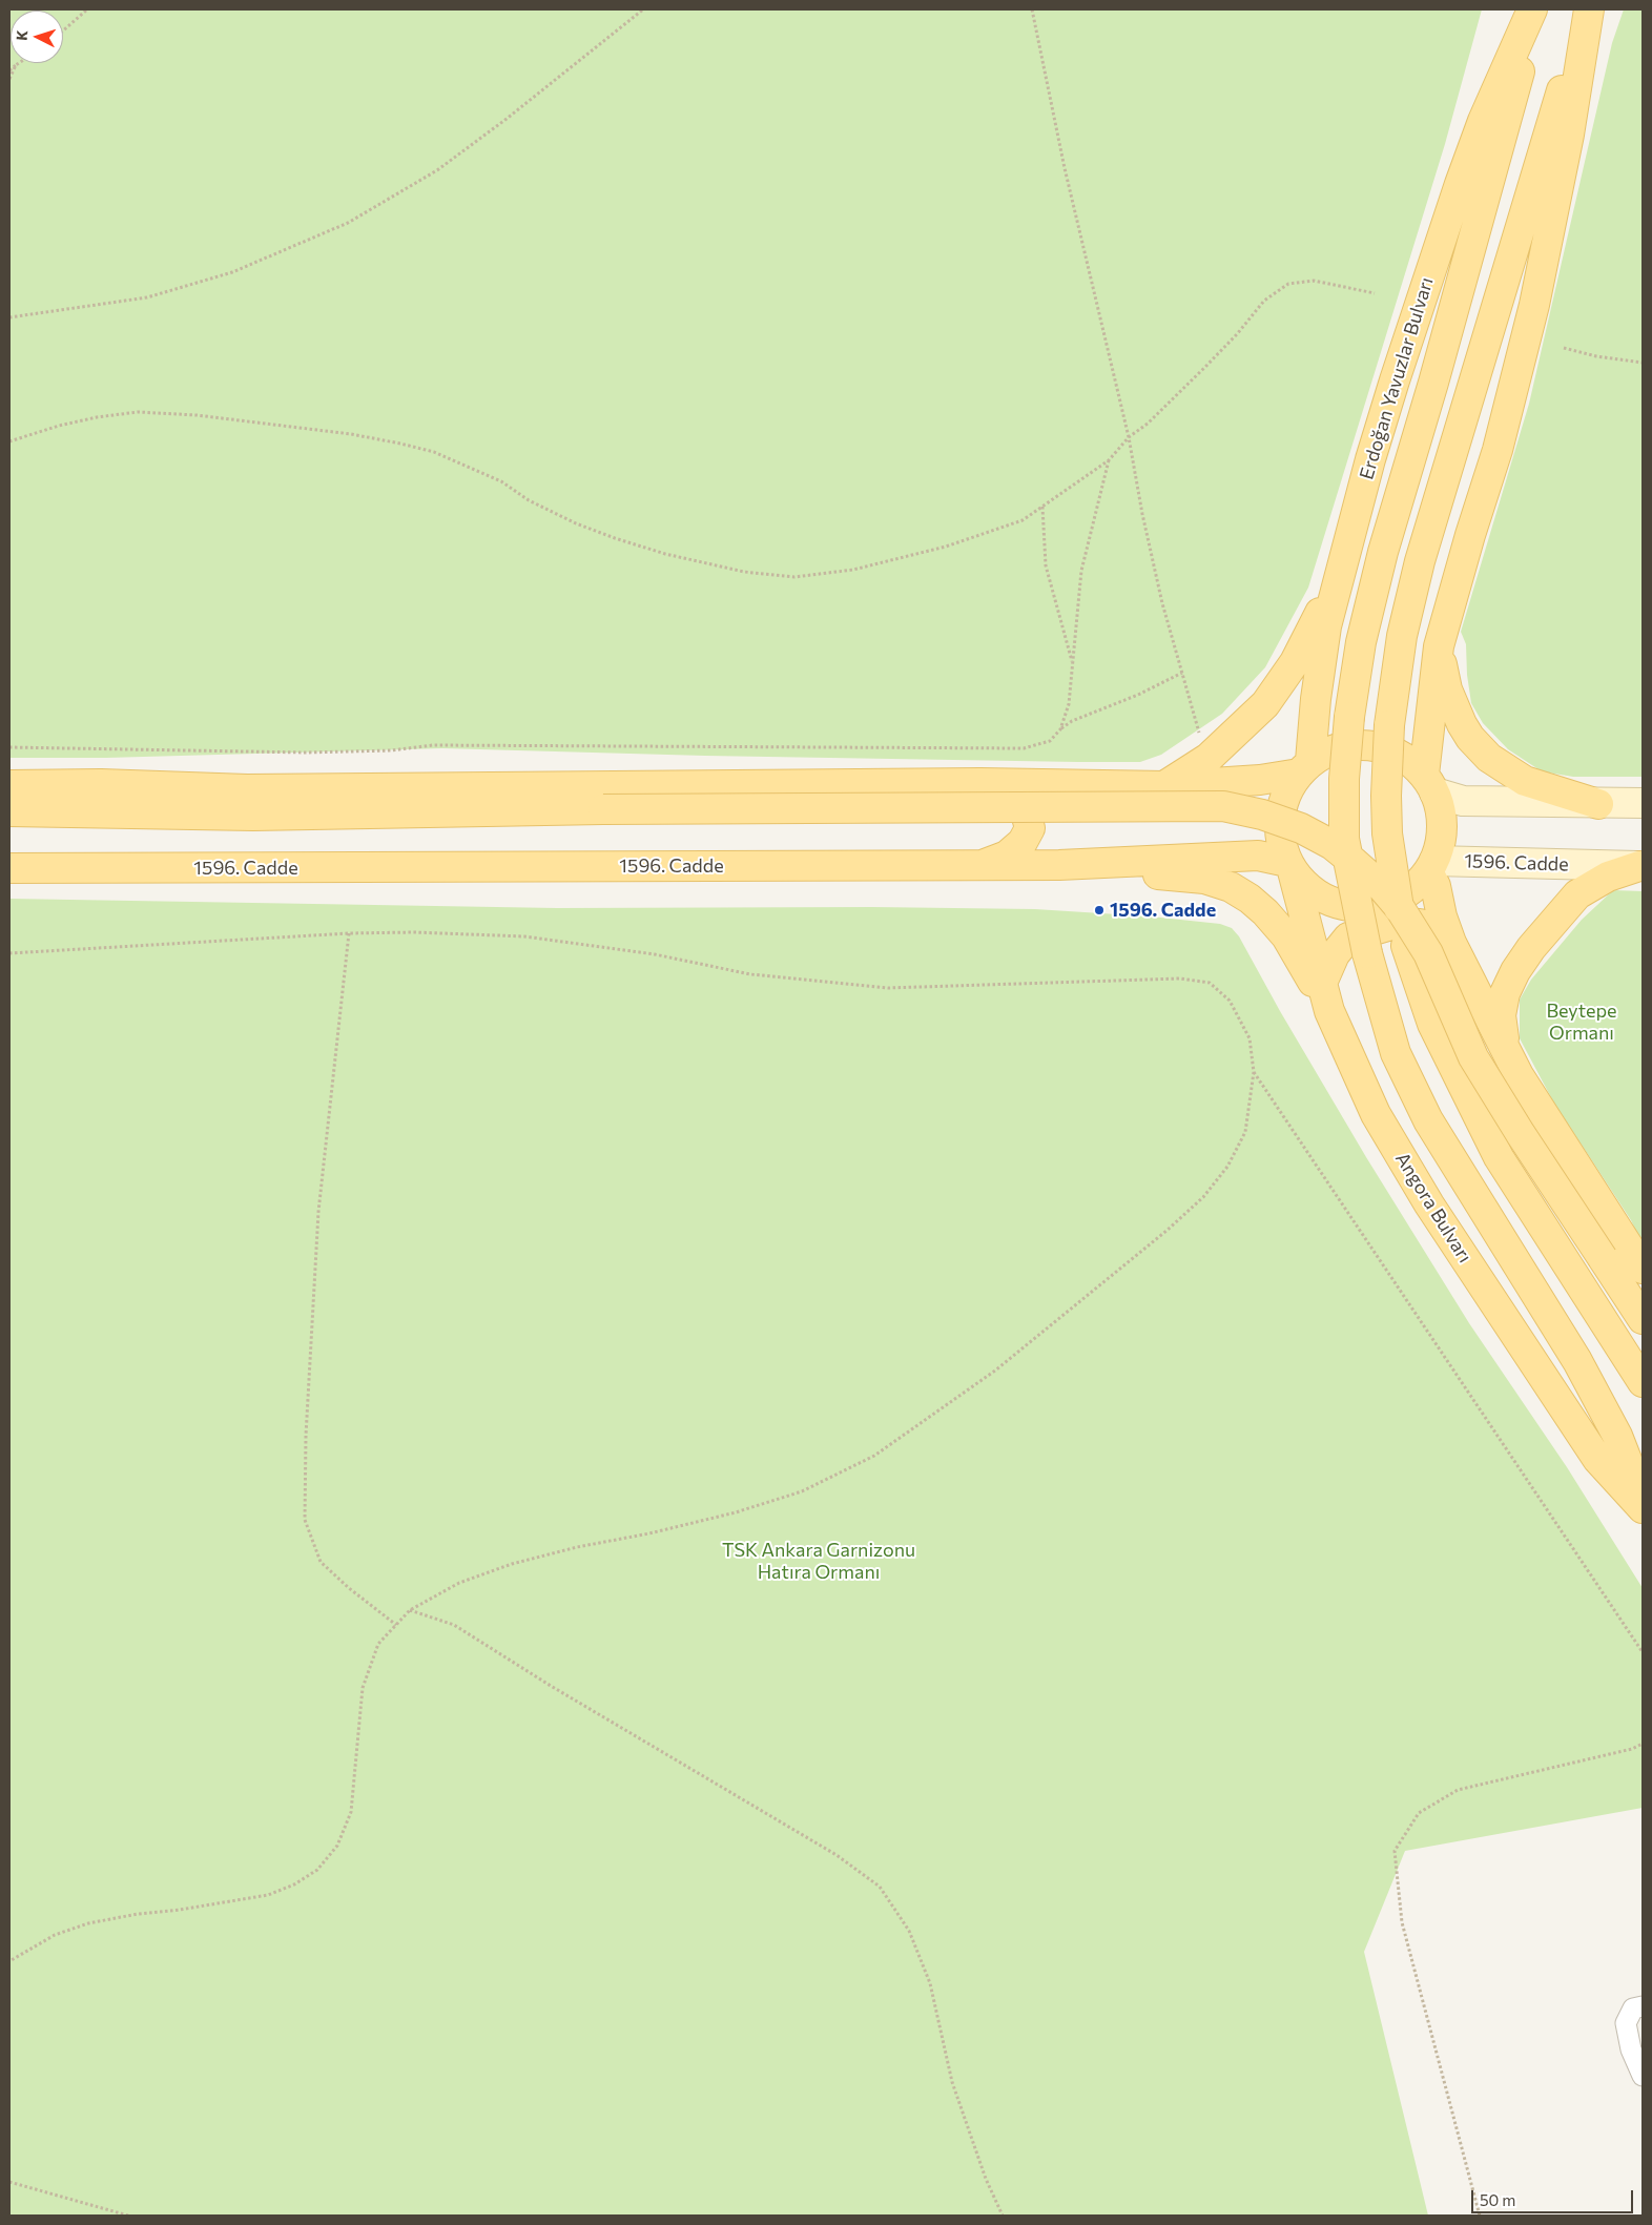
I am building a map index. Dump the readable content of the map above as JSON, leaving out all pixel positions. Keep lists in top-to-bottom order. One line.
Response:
{"streets":{"main road":["Erdoğan Yavuzlar Bulvarı","1596. Cadde","Angora Bulvarı"]},"crossings":[["Erdoğan Yavuzlar Bulvarı","1596. Cadde"],["Erdoğan Yavuzlar Bulvarı","Angora Bulvarı"],["1596. Cadde","Angora Bulvarı"]],"parks":["Beytepe Ormanı","TSK Ankara Garnizonu Hatıra Ormanı"],"places":["1596. Cadde"],"scale_bar":"50 m","north":"left"}
